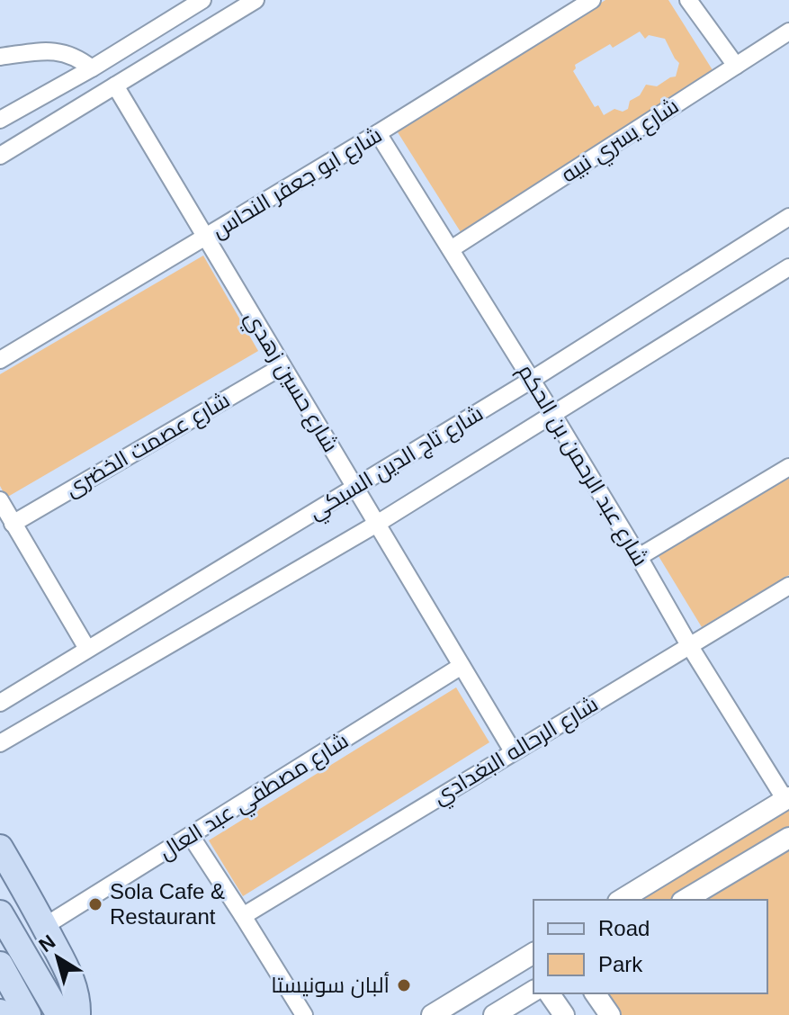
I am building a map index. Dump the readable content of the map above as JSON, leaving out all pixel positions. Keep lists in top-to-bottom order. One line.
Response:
{"streets":{"street":["شارع يسري نبيه","شارع ابو جعفر النحاس","شارع حسين زهدي","شارع عصمت الخضرى","شارع تاج الدين السبكي","شارع عبد الرحمن بن الحكم","شارع الرحاله البغدادي","شارع مصطفي عبد العال"]},"crossings":[["شارع يسري نبيه","شارع عبد الرحمن بن الحكم"],["شارع ابو جعفر النحاس","شارع حسين زهدي"],["شارع ابو جعفر النحاس","شارع عبد الرحمن بن الحكم"],["شارع حسين زهدي","شارع عصمت الخضرى"],["شارع حسين زهدي","شارع تاج الدين السبكي"],["شارع حسين زهدي","شارع الرحاله البغدادي"],["شارع حسين زهدي","شارع مصطفي عبد العال"],["شارع تاج الدين السبكي","شارع عبد الرحمن بن الحكم"],["شارع عبد الرحمن بن الحكم","شارع الرحاله البغدادي"]],"places":["Sola Cafe & Restaurant","ألبان سونيستا"],"legend":["Road","Park"],"north":"top left"}
